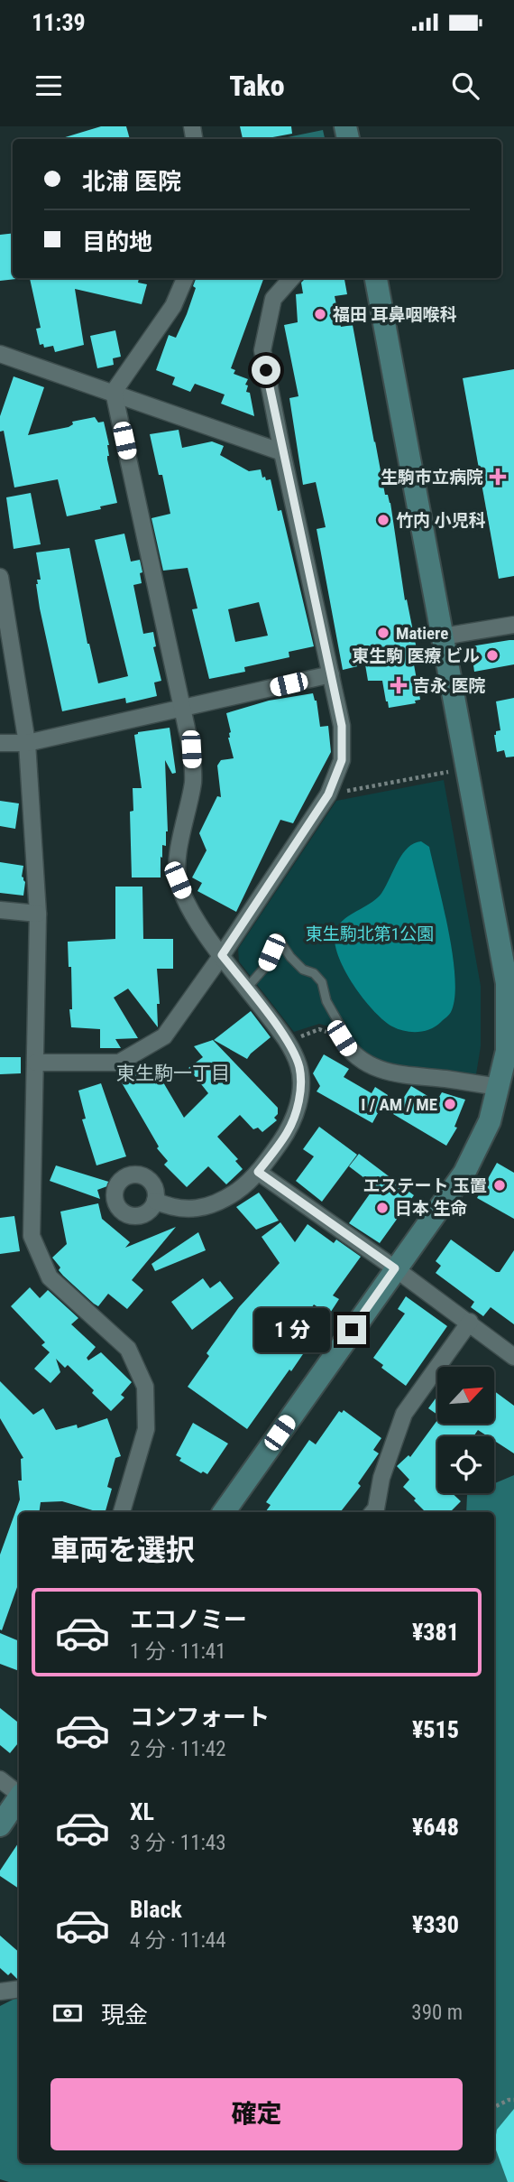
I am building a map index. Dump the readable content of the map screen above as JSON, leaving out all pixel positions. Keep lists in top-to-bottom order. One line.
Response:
{"districts":["東生駒一丁目"],"parks":["東生駒北第1公園"],"places":{"other":["福田 耳鼻咽喉科","竹内 小児科","Matiere","東生駒 医療 ビル","I / AM / ME","エステート 玉置","日本 生命"],"health":["生駒市立病院","吉永 医院"]},"north":"top right","page":{"status":"11:39","header":"Tako","banner":["北浦 医院","目的地"],"bubble":"1 分","heading":"車両を選択","list":[{"name":"エコノミー","note":"1 分 · 11:41","value":"¥381"},{"name":"コンフォート","note":"2 分 · 11:42","value":"¥515"},{"name":"XL","note":"3 分 · 11:43","value":"¥648"},{"name":"Black","note":"4 分 · 11:44","value":"¥330"}],"pay":["現金","390 m"],"buttons":"確定"}}
